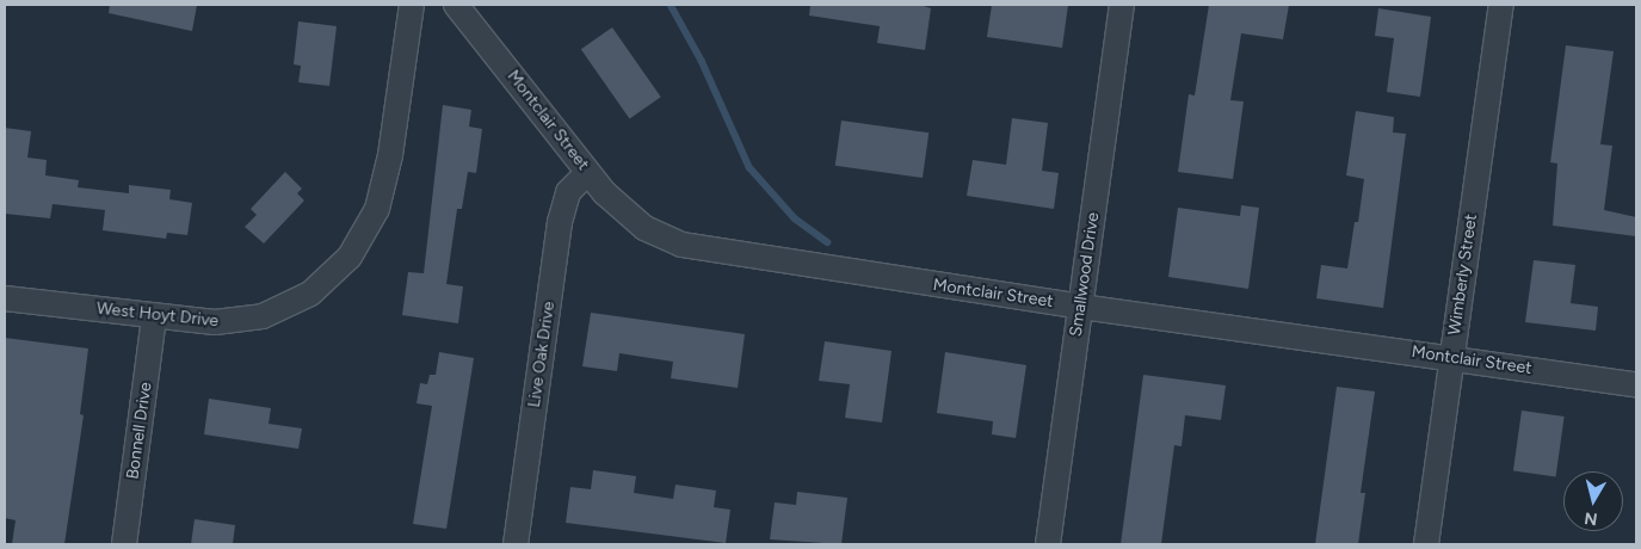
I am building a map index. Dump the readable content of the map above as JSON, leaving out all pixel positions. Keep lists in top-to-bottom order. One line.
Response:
{"streets":{"street":["Montclair Street","Smallwood Drive","Wimberly Street","West Hoyt Drive","Live Oak Drive","Bonnell Drive"]},"crossings":[["Montclair Street","Smallwood Drive"],["Montclair Street","Wimberly Street"],["Montclair Street","Live Oak Drive"],["West Hoyt Drive","Bonnell Drive"]],"north":"bottom"}
